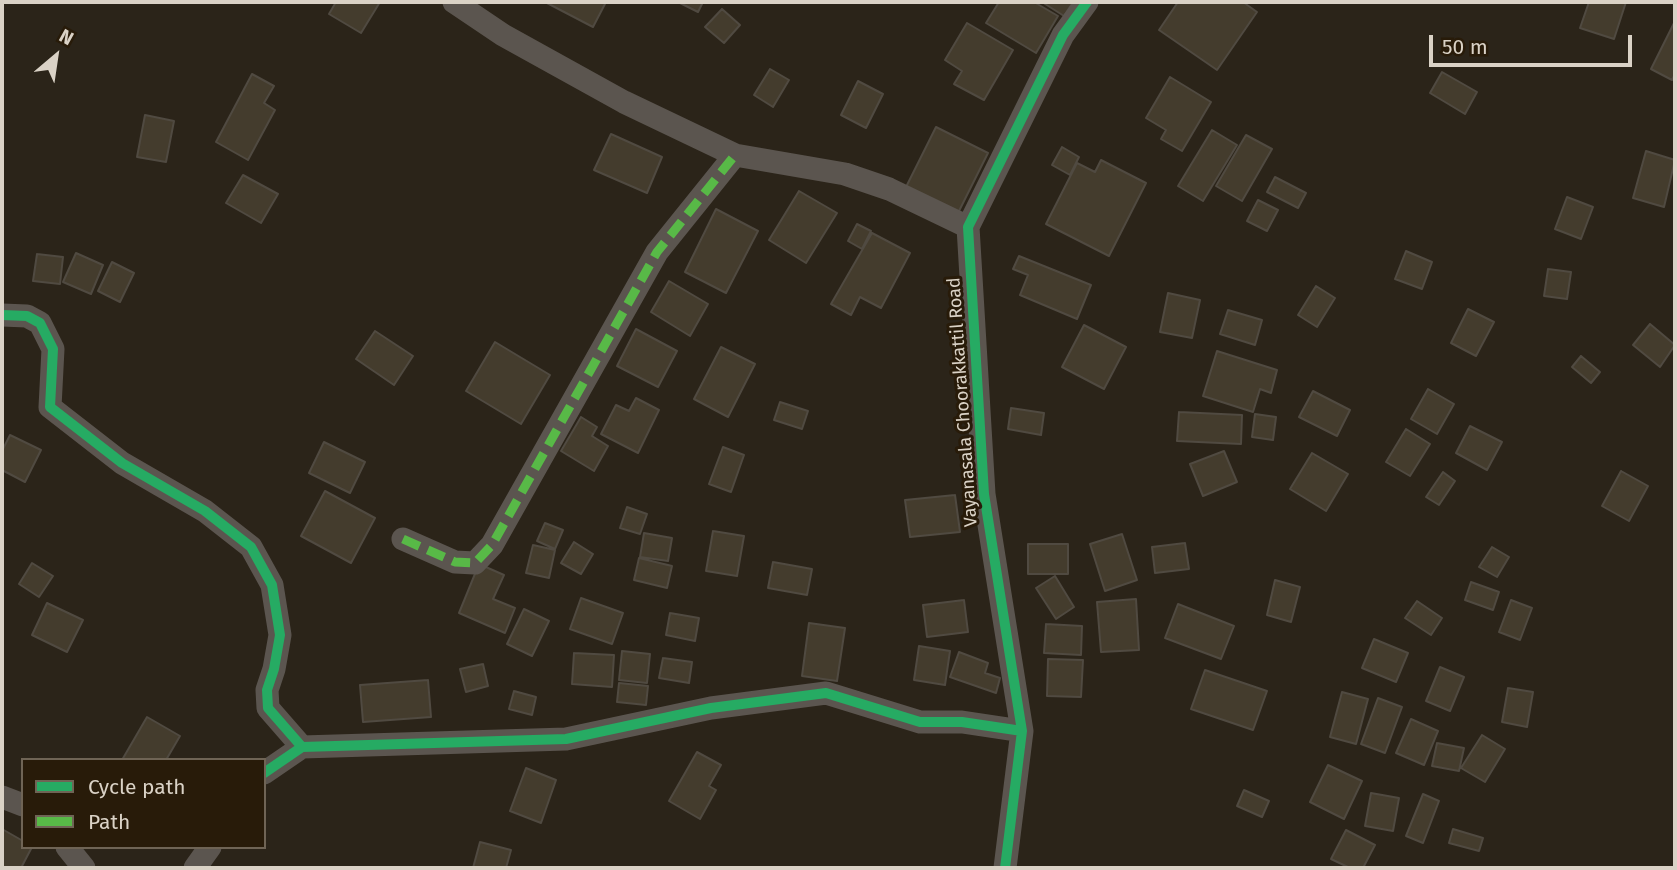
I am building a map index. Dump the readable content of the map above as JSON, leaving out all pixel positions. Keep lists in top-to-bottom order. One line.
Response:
{"streets":{"street":["Vayanasala Choorakkattil Road"]},"legend":["Cycle path","Path"],"scale_bar":"50 m","north":"top right"}
